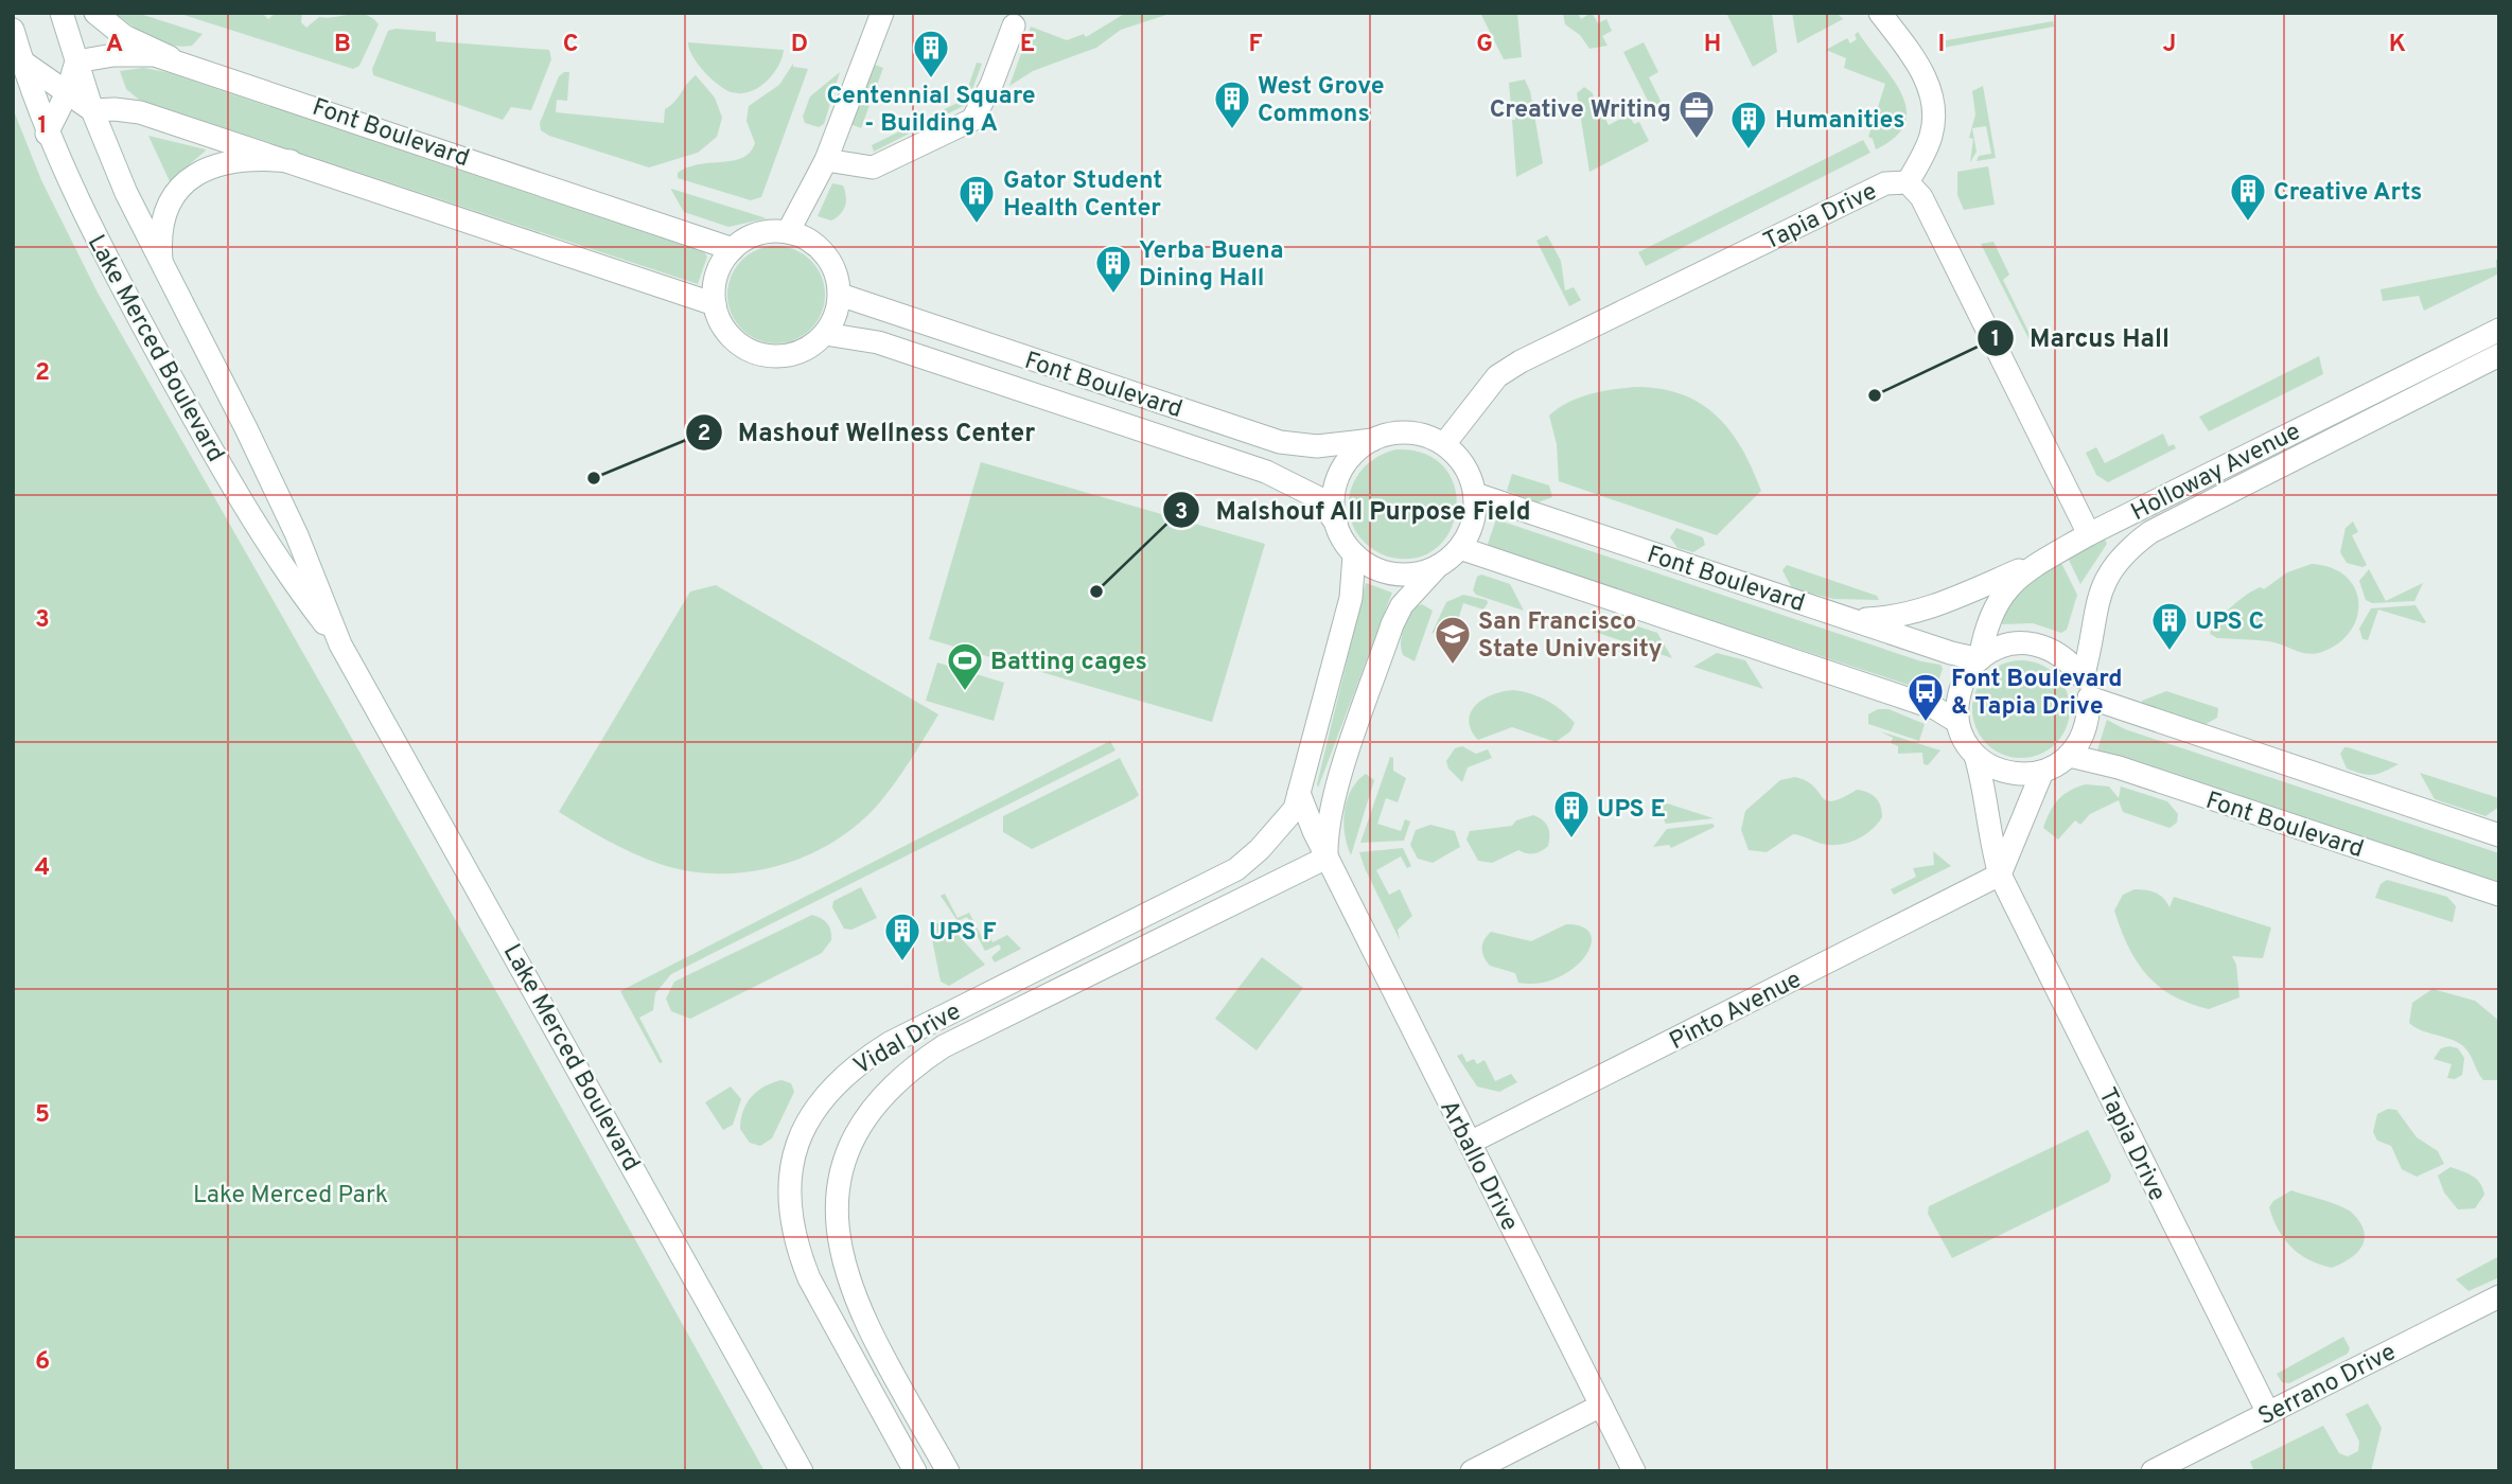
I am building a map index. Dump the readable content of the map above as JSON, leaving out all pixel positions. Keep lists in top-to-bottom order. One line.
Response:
{"streets":{"street":["Font Boulevard","Tapia Drive","Lake Merced Boulevard","Holloway Avenue","Pinto Avenue","Vidal Drive","Arballo Drive","Serrano Drive"]},"crossings":[["Font Boulevard","Tapia Drive"],["Font Boulevard","Lake Merced Boulevard"],["Font Boulevard","Holloway Avenue"],["Tapia Drive","Holloway Avenue"],["Tapia Drive","Pinto Avenue"],["Tapia Drive","Serrano Drive"],["Pinto Avenue","Arballo Drive"],["Vidal Drive","Arballo Drive"]],"parks":["Lake Merced Park"],"places":{"building":["Centennial Square - Building A","West Grove Commons","Humanities","Creative Arts","Gator Student Health Center","Yerba Buena Dining Hall","UPS C","UPS E","UPS F"],"office":["Creative Writing"],"other":["Marcus Hall","Mashouf Wellness Center","Malshouf All Purpose Field"],"school or university":["San Francisco State University"],"sports":["Batting cages"],"bus stop":["Font Boulevard & Tapia Drive"]},"grid":{"columns":["A","B","C","D","E","F","G","H","I","J","K"],"rows":["1","2","3","4","5","6"]}}
